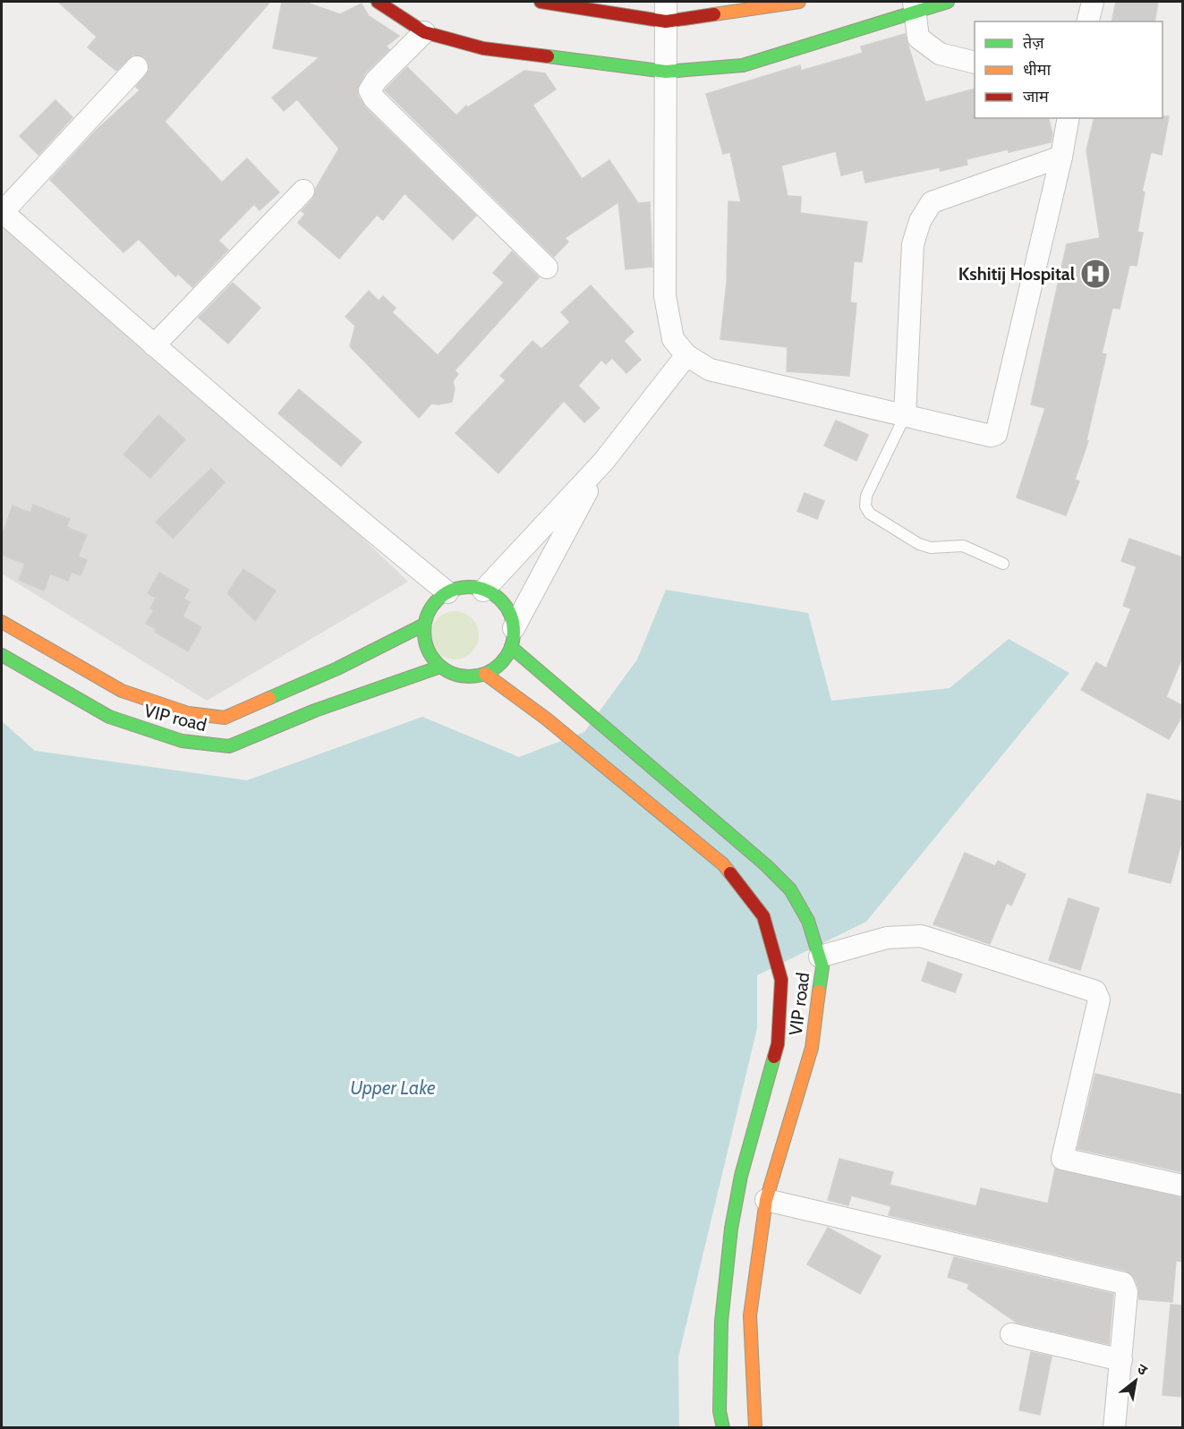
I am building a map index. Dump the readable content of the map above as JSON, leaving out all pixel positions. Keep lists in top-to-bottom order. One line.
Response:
{"streets":{"main road":["VIP road"]},"water":["Upper Lake"],"places":{"hospital":["Kshitij Hospital"]},"legend":["तेज़","धीमा","जाम"],"north":"top right"}
